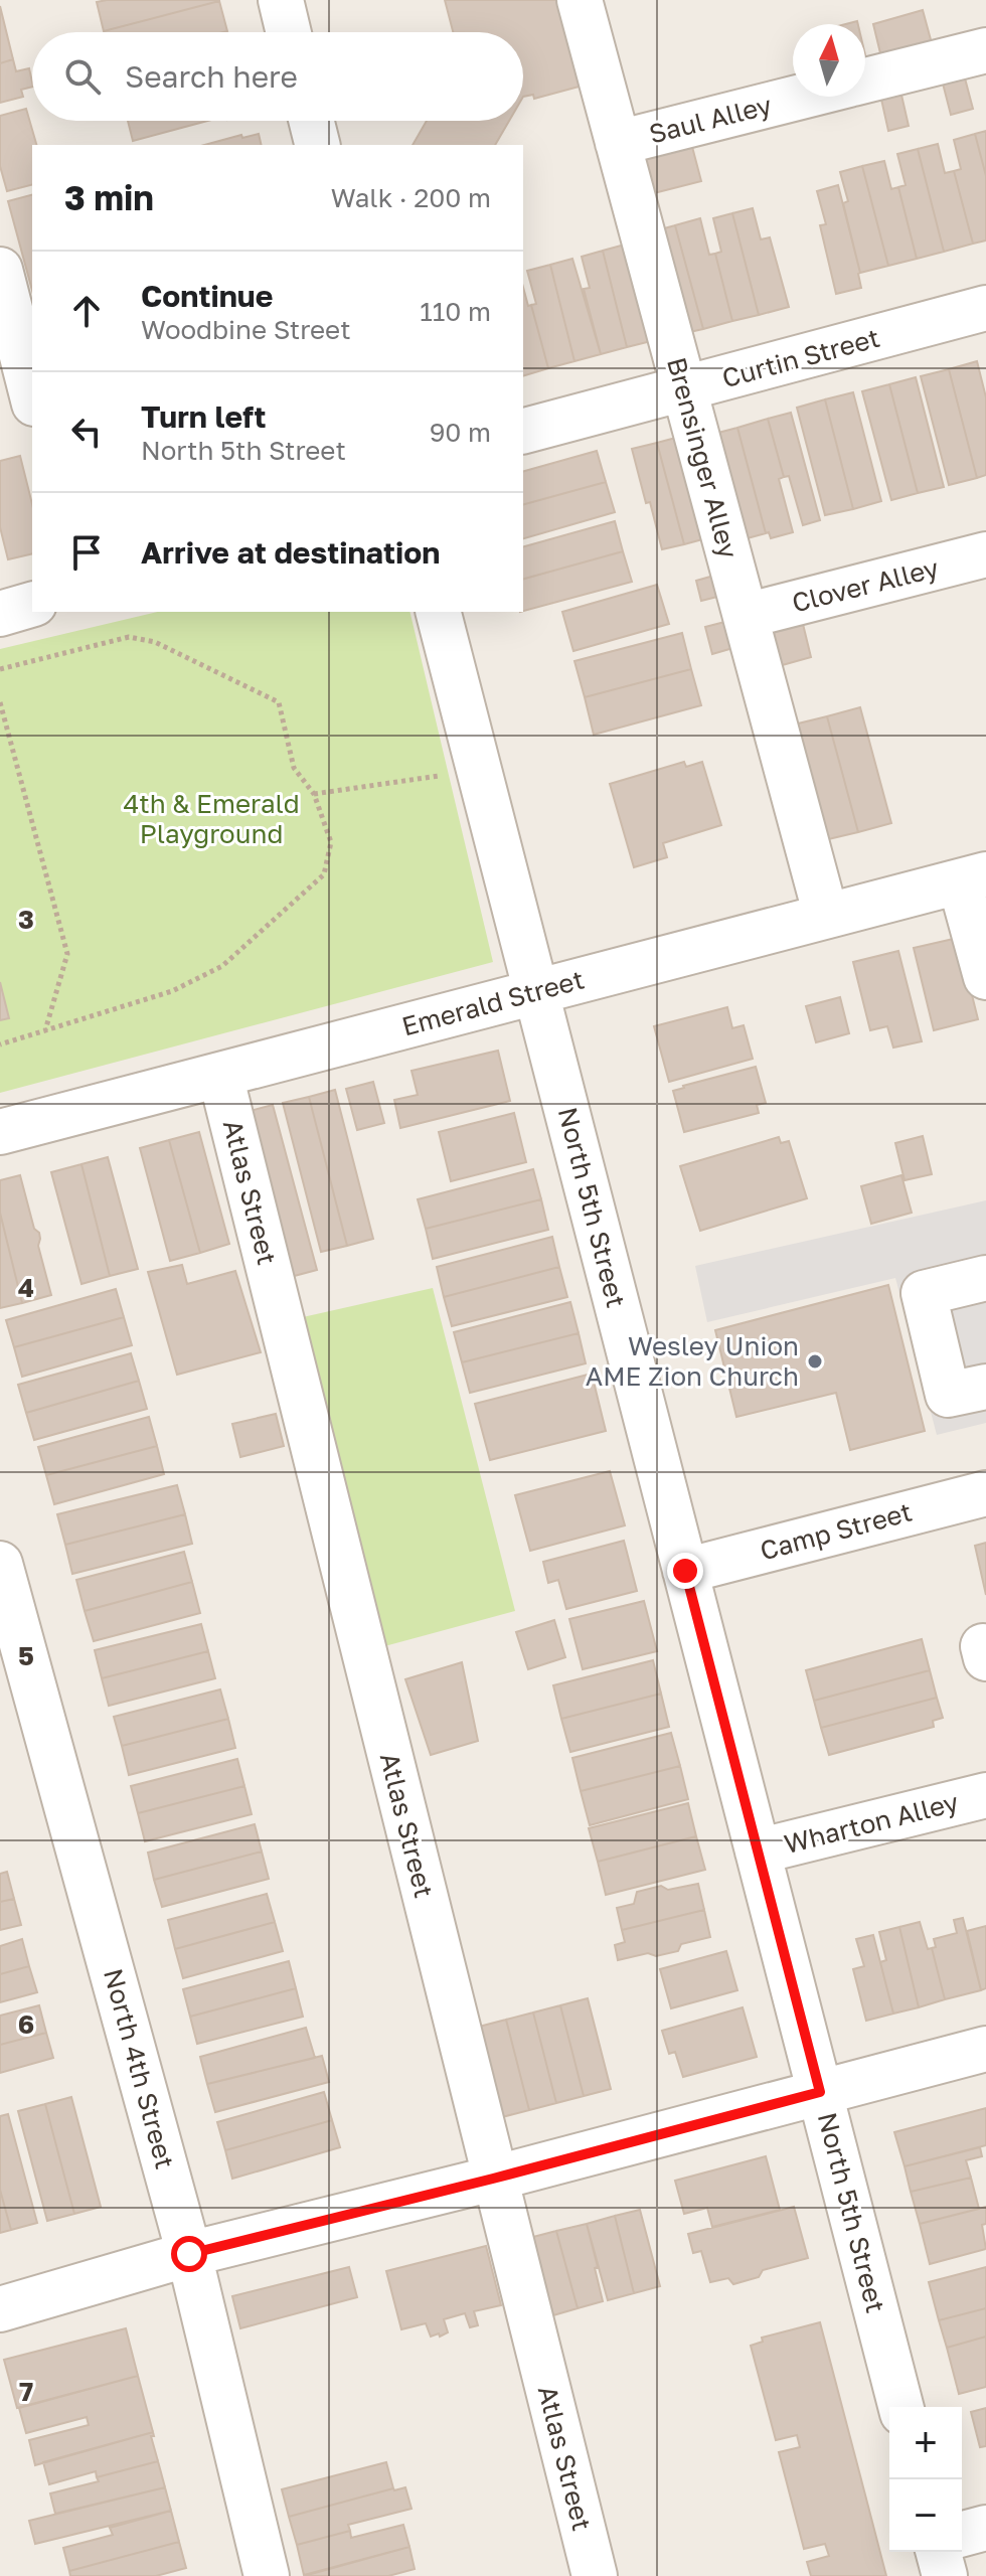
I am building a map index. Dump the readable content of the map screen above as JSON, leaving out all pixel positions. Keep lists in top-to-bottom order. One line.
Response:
{"streets":{"street":["Saul Alley","Curtin Street","Brensinger Alley","Clover Alley","Emerald Street","Atlas Street","North 5th Street","Camp Street","Wharton Alley","North 4th Street"]},"crossings":[["Saul Alley","Brensinger Alley"],["Curtin Street","Brensinger Alley"],["Brensinger Alley","Clover Alley"],["Brensinger Alley","Emerald Street"],["Emerald Street","Atlas Street"],["Emerald Street","North 5th Street"],["North 5th Street","Camp Street"],["North 5th Street","Wharton Alley"]],"parks":["4th & Emerald Playground"],"places":["Wesley Union AME Zion Church"],"north":"top","page":{"search":"Search here","heading":["3 min","Walk · 200 m"],"list":[["Continue","Woodbine Street","110 m"],["Turn left","North 5th Street","90 m"],"Arrive at destination"],"map_buttons":["+","−"]},"grid":{"rows":["3","4","5","6","7"]}}
